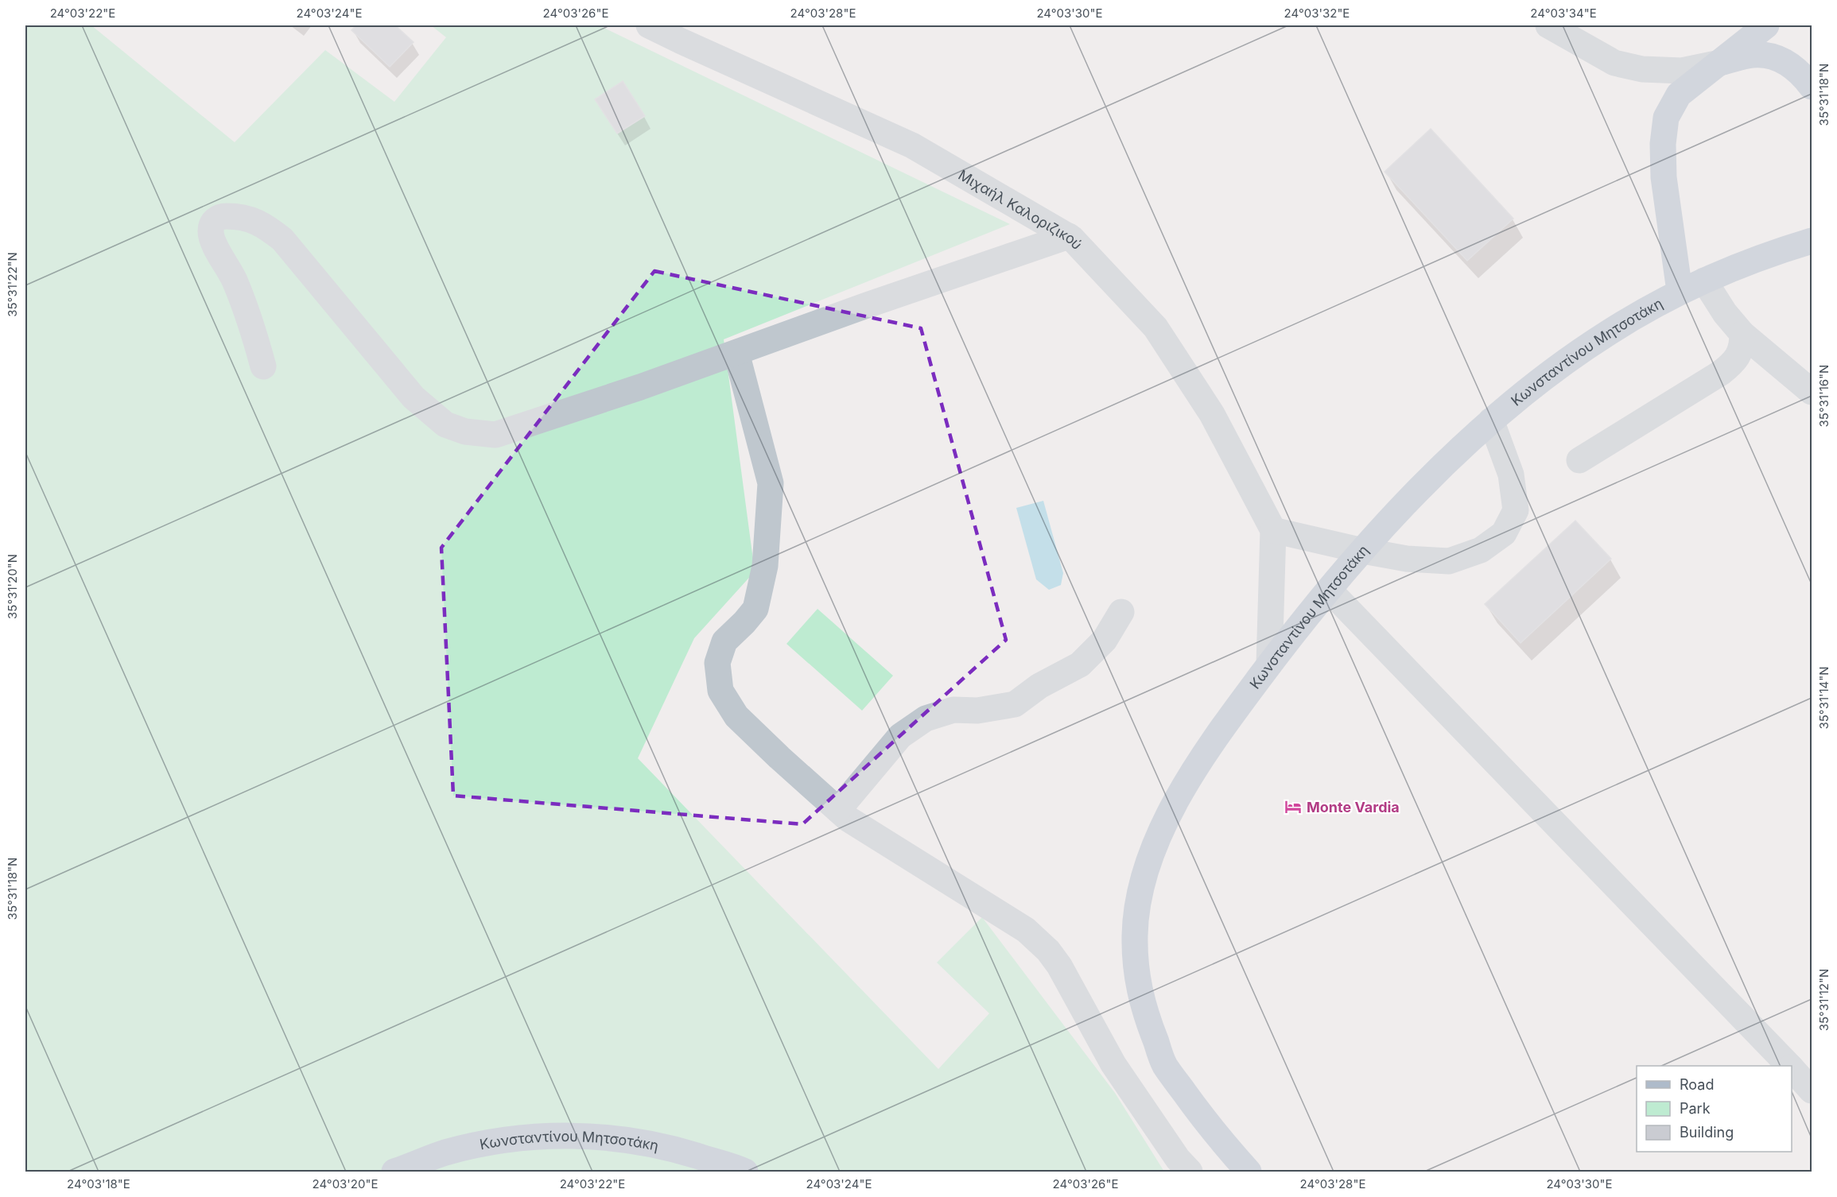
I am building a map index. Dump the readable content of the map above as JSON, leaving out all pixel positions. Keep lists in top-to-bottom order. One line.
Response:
{"streets":{"main road":["Κωνσταντίνου Μητσοτάκη"],"street":["Μιχαήλ Καλοριζικού"]},"crossings":[["Μιχαήλ Καλοριζικού","Κωνσταντίνου Μητσοτάκη"]],"places":{"hotel":["Monte Vardia"]},"legend":["Road","Park","Building"],"coordinates":["24°03'22\"E","24°03'24\"E","24°03'26\"E","24°03'28\"E","24°03'30\"E","24°03'32\"E","24°03'34\"E","35°31'18\"N","35°31'22\"N","35°31'16\"N","35°31'20\"N","35°31'14\"N","35°31'12\"N","24°03'18\"E","24°03'20\"E"]}
